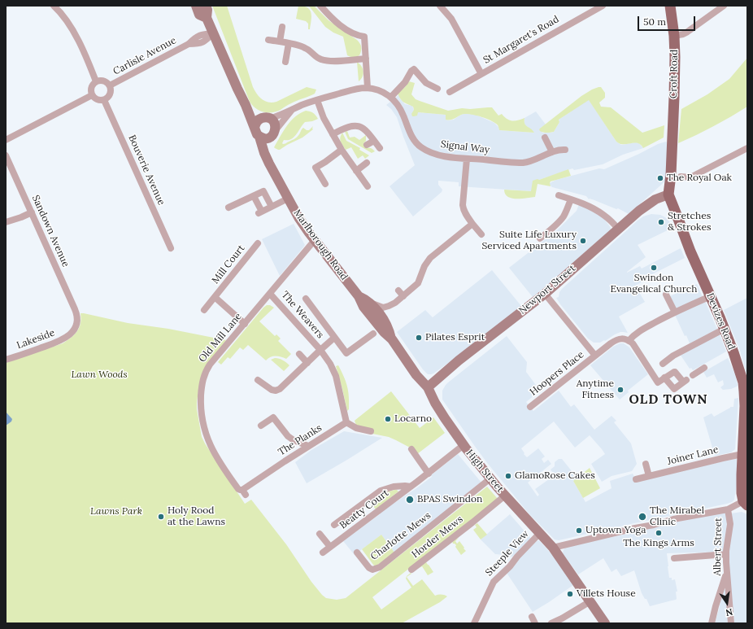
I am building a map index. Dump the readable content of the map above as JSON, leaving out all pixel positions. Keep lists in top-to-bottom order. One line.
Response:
{"streets":{"main road":["Croft Road","Marlborough Road","Newport Street","Devizes Road","High Street"],"street":["St Margaret's Road","Carlisle Avenue","Signal Way","Bouverie Avenue","Sandown Avenue","Mill Court","The Weavers","Old Mill Lane","Lakeside","Hoopers Place","The Planks","Joiner Lane","Beatty Court","Charlotte Mews","Horder Mews","Albert Street","Steeple View"]},"crossings":[["Carlisle Avenue","Bouverie Avenue"],["Croft Road","Newport Street"],["Croft Road","Devizes Road"],["Signal Way","Marlborough Road"],["Sandown Avenue","Lakeside"],["Marlborough Road","Newport Street"],["Marlborough Road","Old Mill Lane"],["Marlborough Road","High Street"],["Mill Court","Old Mill Lane"],["Newport Street","Devizes Road"],["Newport Street","Hoopers Place"],["Newport Street","High Street"],["The Weavers","Old Mill Lane"],["The Weavers","The Planks"],["Devizes Road","Joiner Lane"],["Old Mill Lane","The Planks"],["High Street","Beatty Court"],["High Street","Charlotte Mews"],["High Street","Horder Mews"],["High Street","Steeple View"]],"districts":["OLD TOWN"],"parks":["Lawn Woods","Lawns Park"],"places":["The Royal Oak","Stretches & Strokes","Suite Life Luxury Serviced Apartments","Swindon Evangelical Church","Pilates Esprit","Anytime Fitness","Locarno","GlamoRose Cakes","BPAS Swindon","Holy Rood at the Lawns","The Mirabel Clinic","Uptown Yoga","The Kings Arms","Villets House"],"scale_bar":"50 m","north":"bottom"}
